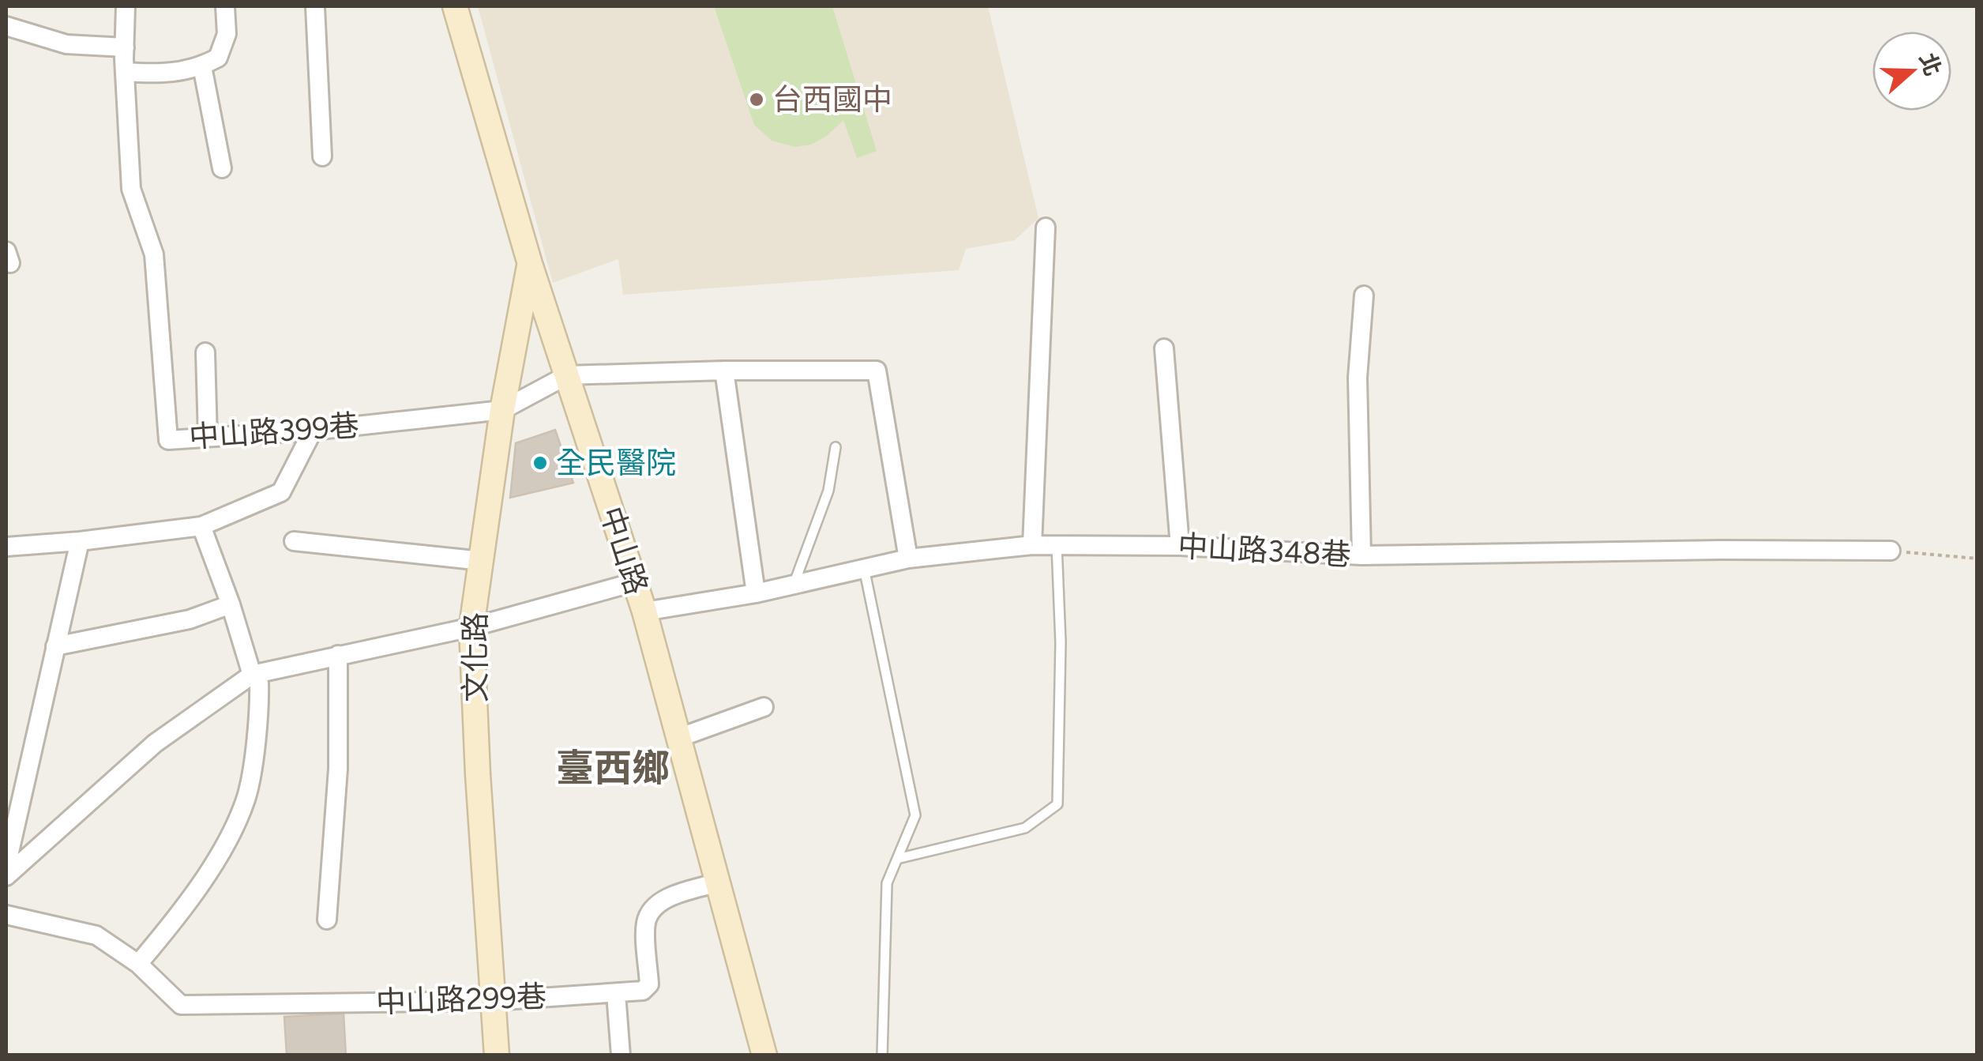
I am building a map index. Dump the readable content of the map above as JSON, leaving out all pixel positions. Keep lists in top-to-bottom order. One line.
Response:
{"streets":{"main road":["中山路","文化路"],"street":["中山路399巷","中山路348巷","中山路299巷"]},"crossings":[["中山路399巷","中山路"],["中山路399巷","文化路"],["中山路","中山路348巷"],["中山路","文化路"],["中山路","中山路299巷"],["文化路","中山路299巷"]],"districts":["臺西鄉"],"places":["台西國中","全民醫院"],"north":"right"}
